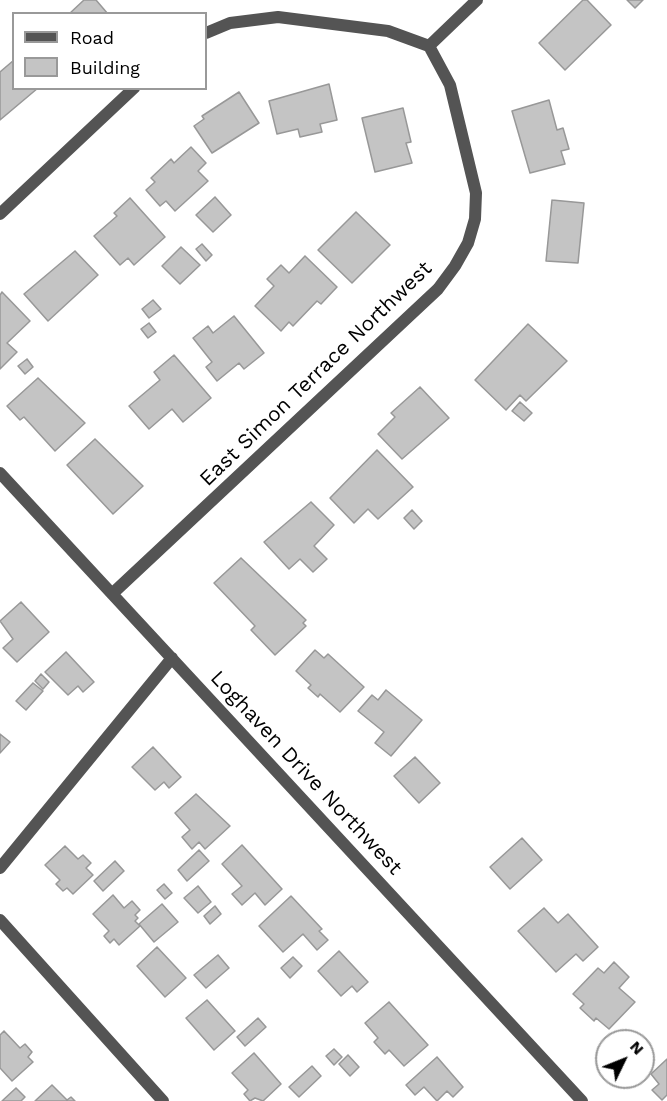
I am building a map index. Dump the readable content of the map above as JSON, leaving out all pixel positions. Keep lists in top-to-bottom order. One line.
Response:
{"streets":{"street":["East Simon Terrace Northwest","Loghaven Drive Northwest"]},"crossings":[["East Simon Terrace Northwest","Loghaven Drive Northwest"]],"legend":["Road","Building"],"north":"top right"}
